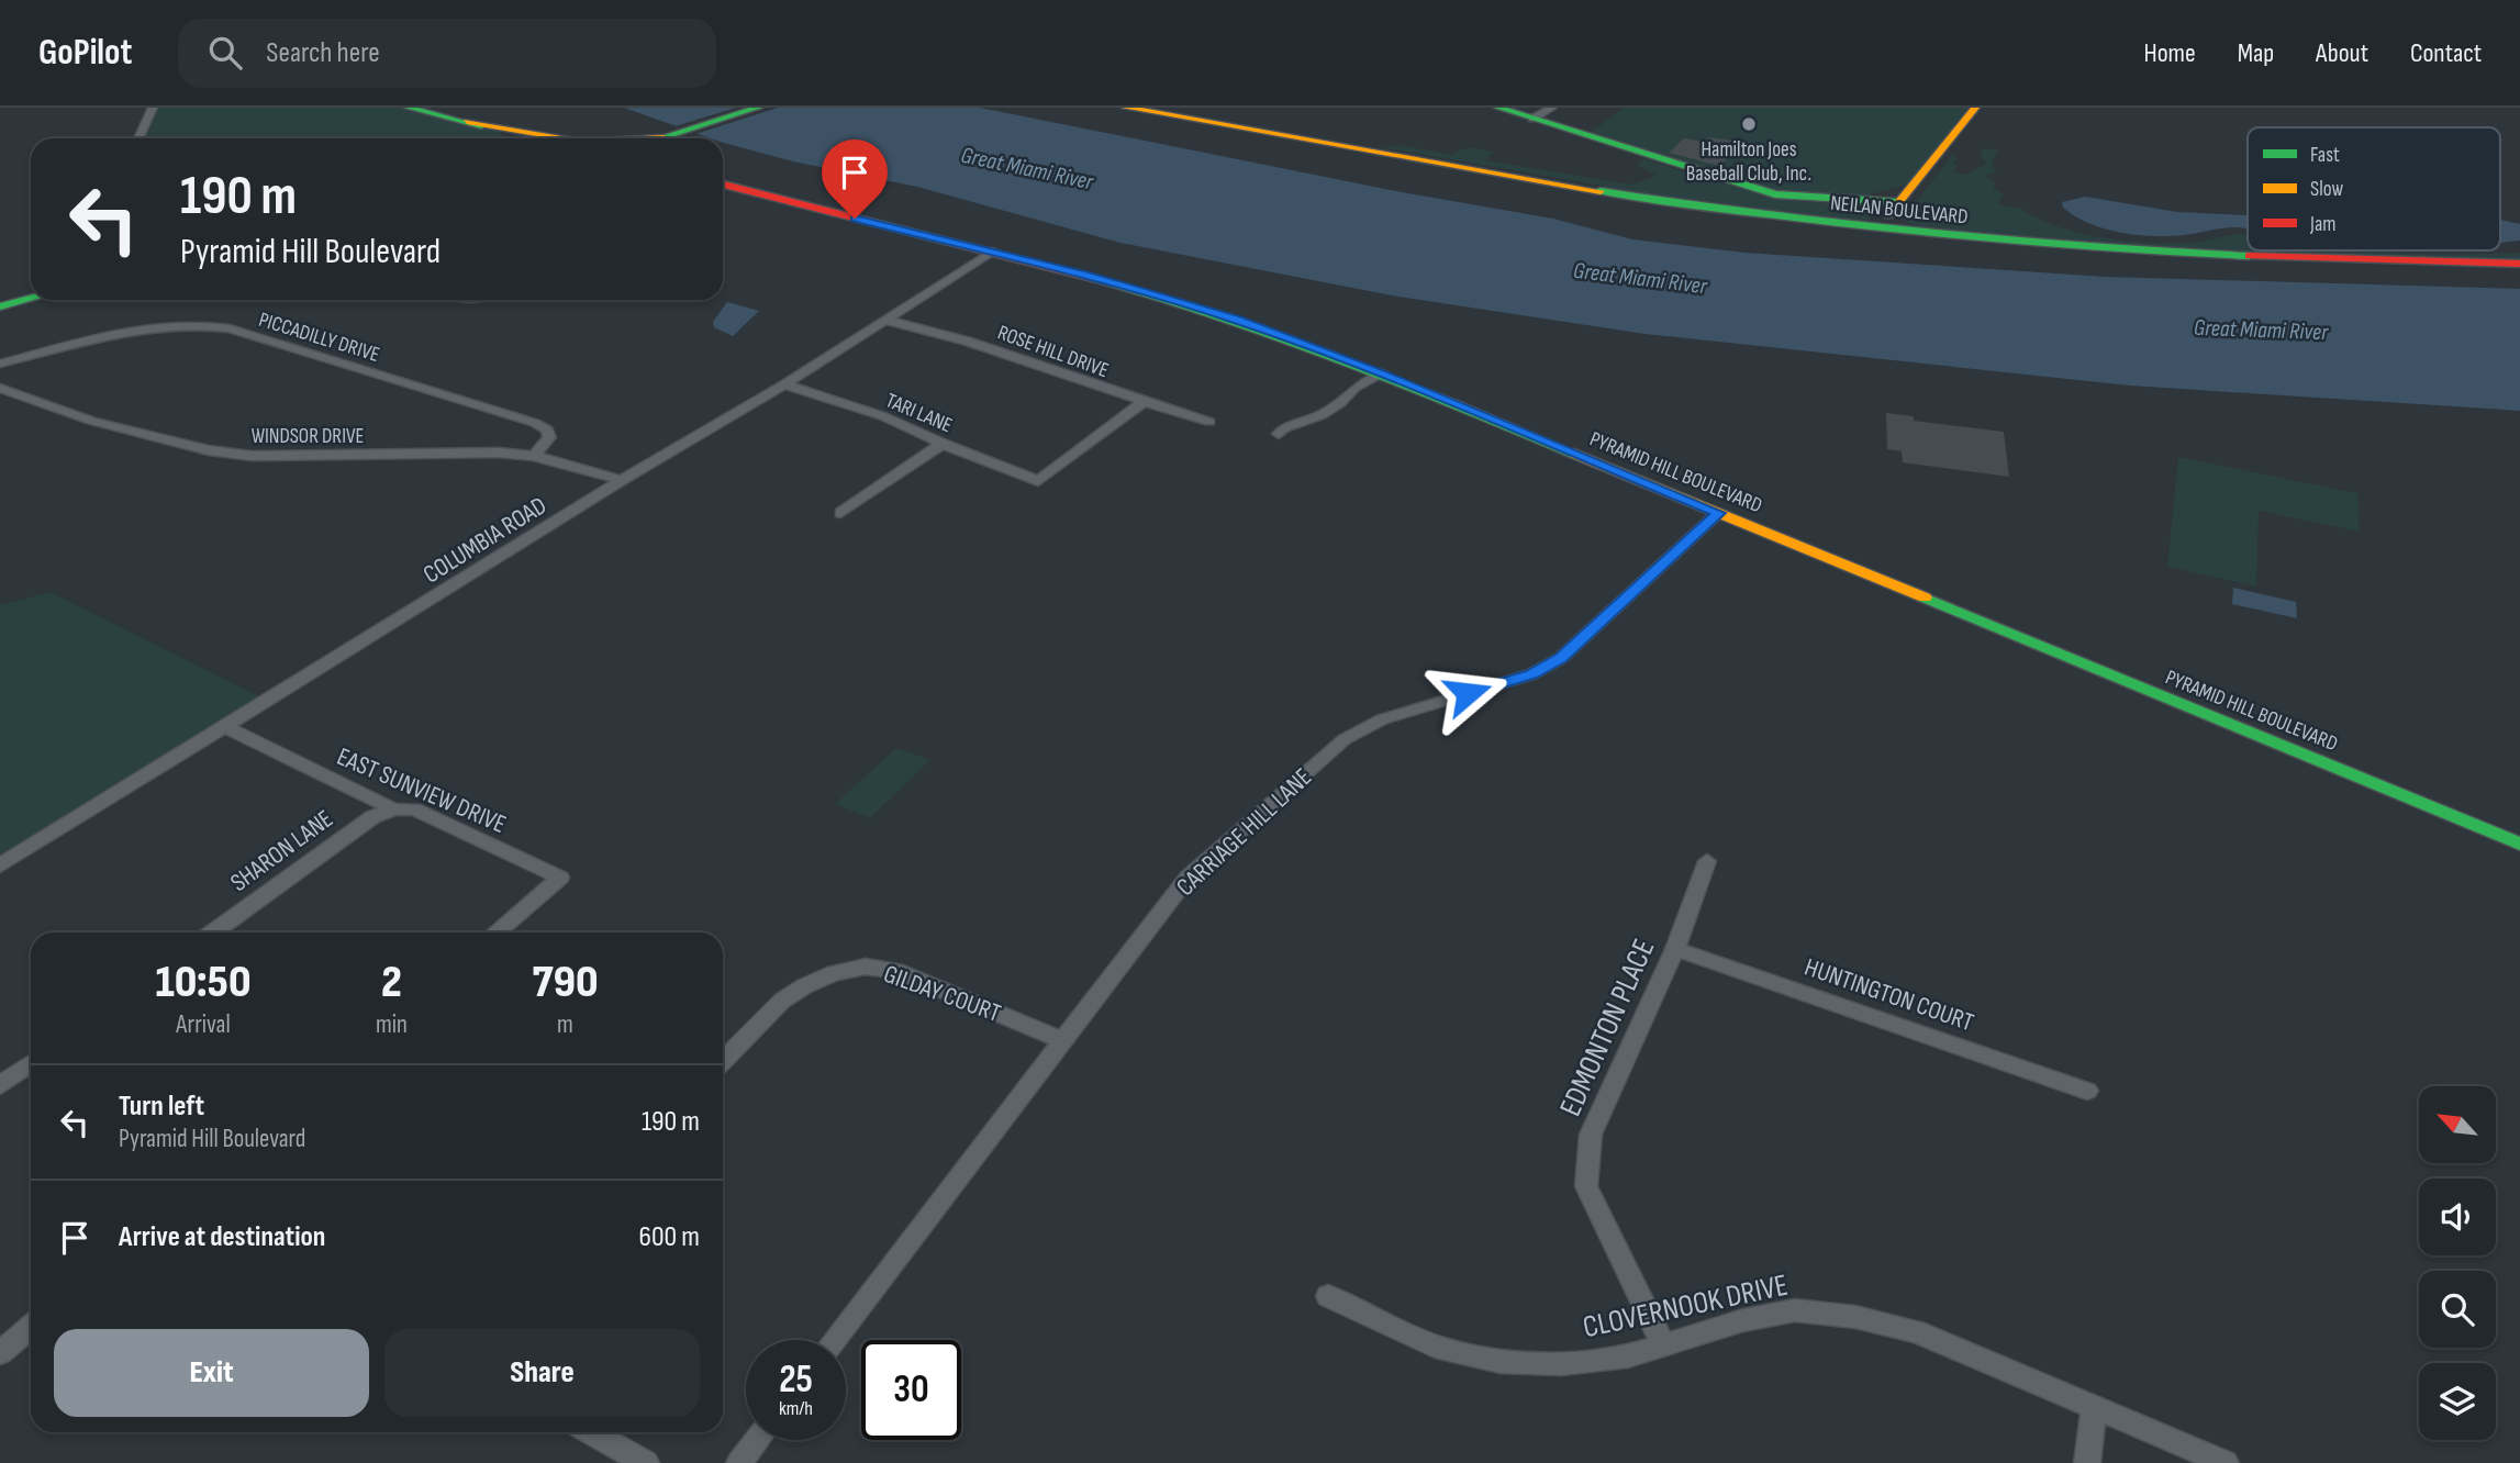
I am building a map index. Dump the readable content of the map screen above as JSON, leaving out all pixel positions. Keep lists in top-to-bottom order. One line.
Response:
{"streets":{"street":["NEILAN BOULEVARD","PICCADILLY DRIVE","ROSE HILL DRIVE","TARI LANE","WINDSOR DRIVE","PYRAMID HILL BOULEVARD","COLUMBIA ROAD","EAST SUNVIEW DRIVE","CARRIAGE HILL LANE","SHARON LANE","GILDAY COURT","HUNTINGTON COURT","EDMONTON PLACE","CLOVERNOOK DRIVE"]},"crossings":[["PICCADILLY DRIVE","WINDSOR DRIVE"],["ROSE HILL DRIVE","TARI LANE"],["ROSE HILL DRIVE","COLUMBIA ROAD"],["TARI LANE","COLUMBIA ROAD"],["WINDSOR DRIVE","COLUMBIA ROAD"],["PYRAMID HILL BOULEVARD","COLUMBIA ROAD"],["PYRAMID HILL BOULEVARD","CARRIAGE HILL LANE"],["COLUMBIA ROAD","EAST SUNVIEW DRIVE"],["EAST SUNVIEW DRIVE","SHARON LANE"],["CARRIAGE HILL LANE","GILDAY COURT"],["HUNTINGTON COURT","EDMONTON PLACE"],["EDMONTON PLACE","CLOVERNOOK DRIVE"]],"water":["Great Miami River"],"places":["Hamilton Joes Baseball Club, Inc."],"legend":["Fast","Slow","Jam"],"north":"top left","page":{"header":"GoPilot","search":"Search here","nav":["Home","Map","About","Contact"],"turn":["190 m","Pyramid Hill Boulevard"],"eta":["10:50","Arrival","2","min","790","m"],"list":[{"name":"Turn left","note":"Pyramid Hill Boulevard","value":"190 m"},{"name":"Arrive at destination","value":"600 m"}],"buttons":["Exit","Share"],"speed":"25 km/h","limit":"30"}}
